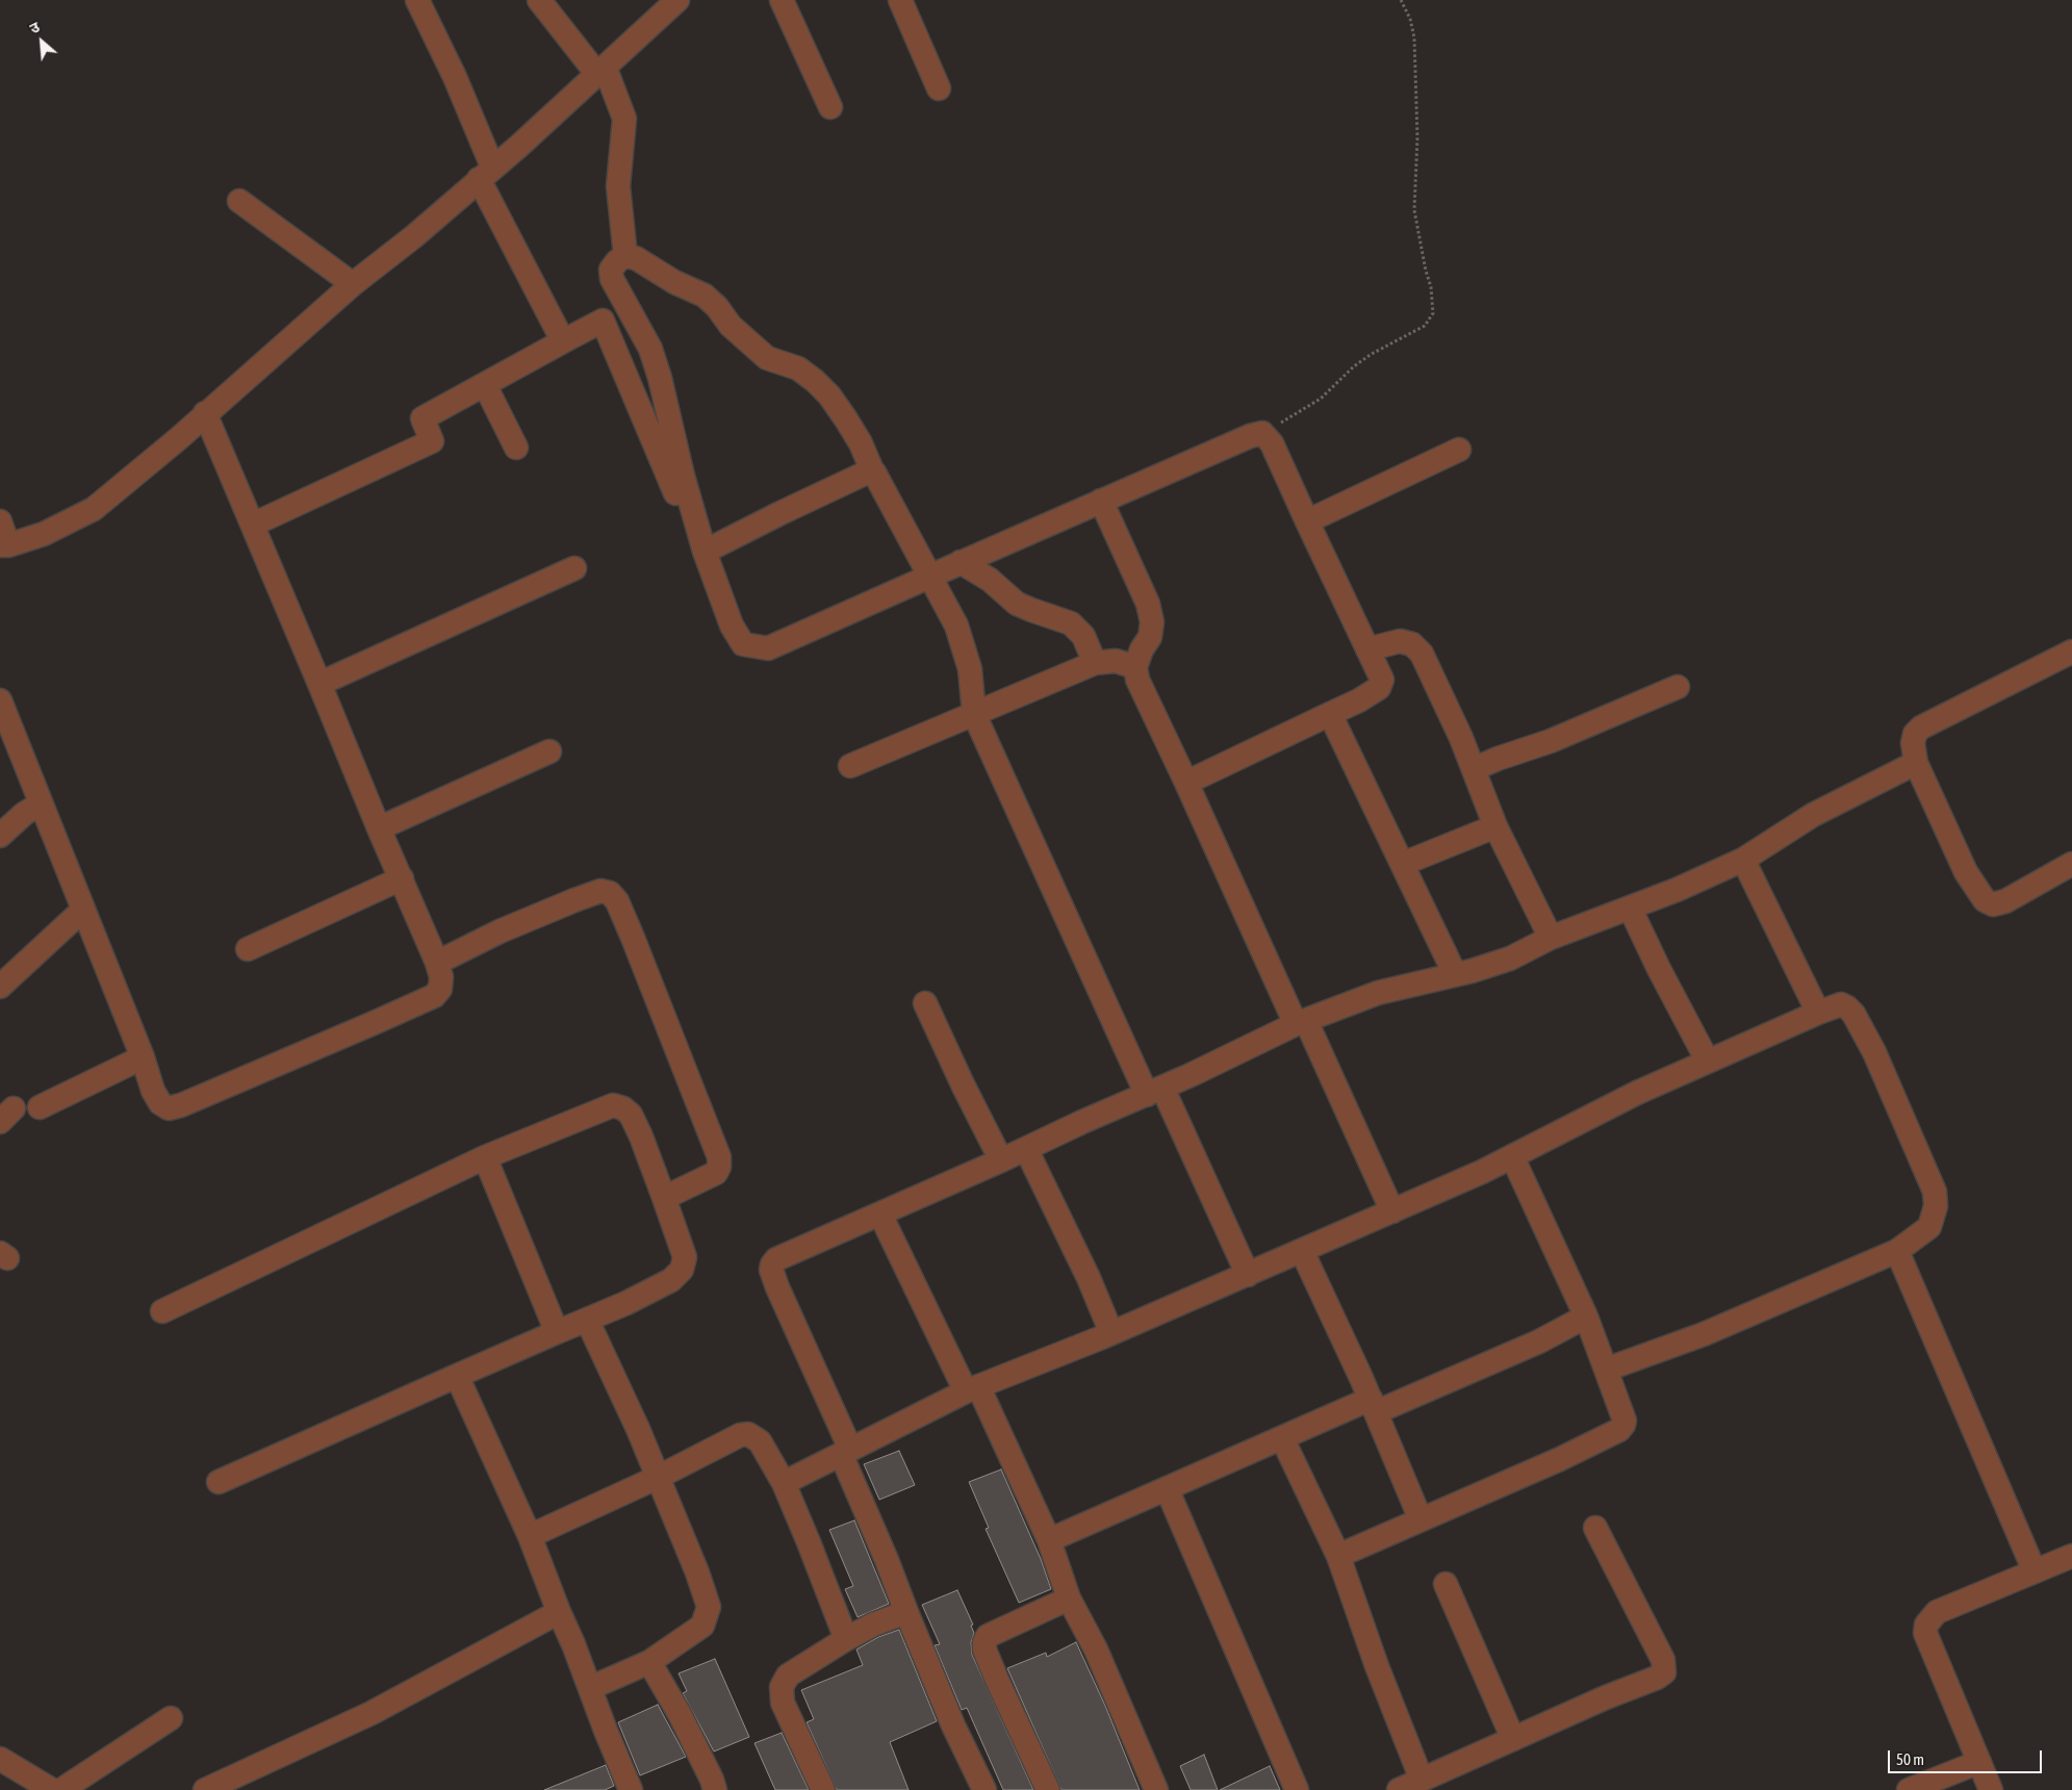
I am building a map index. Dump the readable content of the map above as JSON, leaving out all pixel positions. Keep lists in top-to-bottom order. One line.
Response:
{"scale_bar":"50 m","north":"top left"}
